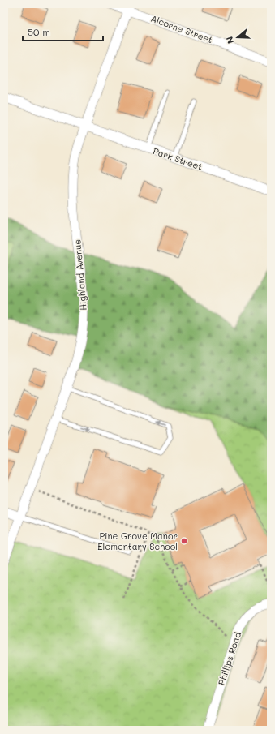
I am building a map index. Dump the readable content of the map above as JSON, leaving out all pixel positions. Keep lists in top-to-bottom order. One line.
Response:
{"streets":{"street":["Alcorne Street","Park Street","Highland Avenue","Phillips Road"]},"crossings":[["Alcorne Street","Highland Avenue"],["Park Street","Highland Avenue"]],"places":["Pine Grove Manor Elementary School"],"scale_bar":"50 m","north":"left"}
